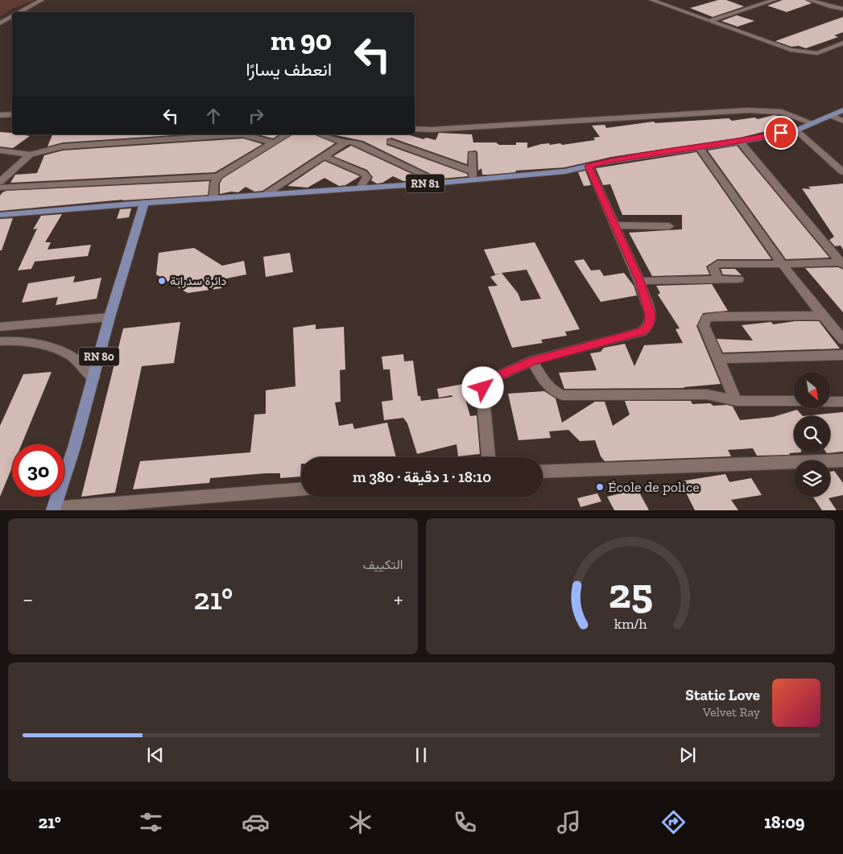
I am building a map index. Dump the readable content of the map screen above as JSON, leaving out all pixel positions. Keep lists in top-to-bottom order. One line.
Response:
{"streets":{"main road":["RN 81","RN 80"]},"crossings":[["RN 81","RN 80"]],"places":["دائرة سدراتة","École de police"],"north":"bottom right","page":{"turn":["90 m","انعطف يسارًا"],"limit":"30","trip":"18:10 · 1 دقيقة · 380 m","tile":"التكييف","heat":["−","21°","+"],"song":["Static Love","Velvet Ray"],"tabs":["18:09","21°"],"gauge":["25","km/h"]}}
